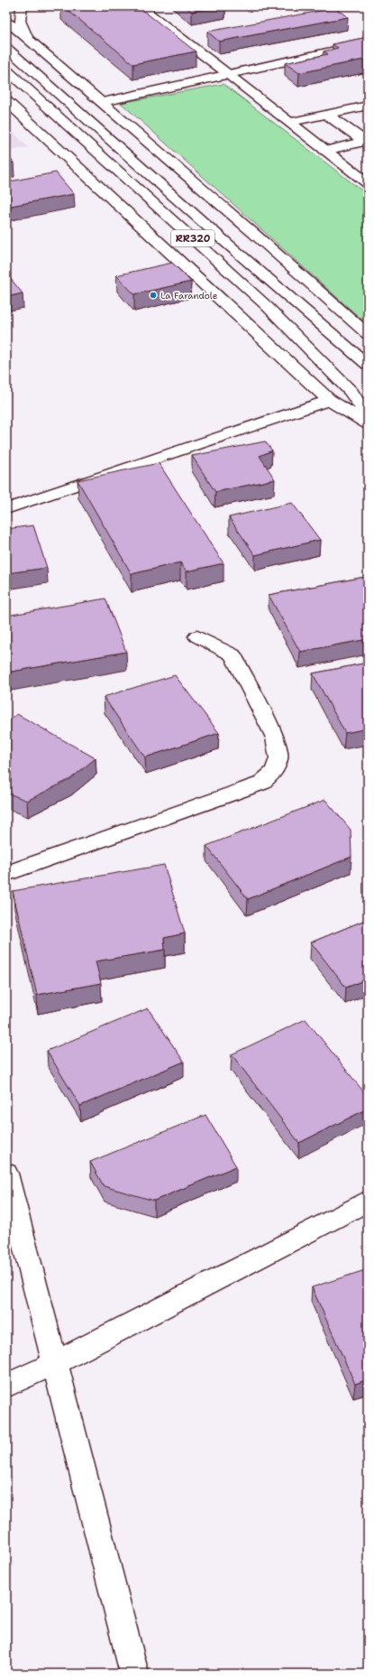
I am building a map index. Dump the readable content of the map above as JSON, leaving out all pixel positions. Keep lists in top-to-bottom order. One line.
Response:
{"streets":{"main road":["RR320"]},"places":["La Farandole"]}
